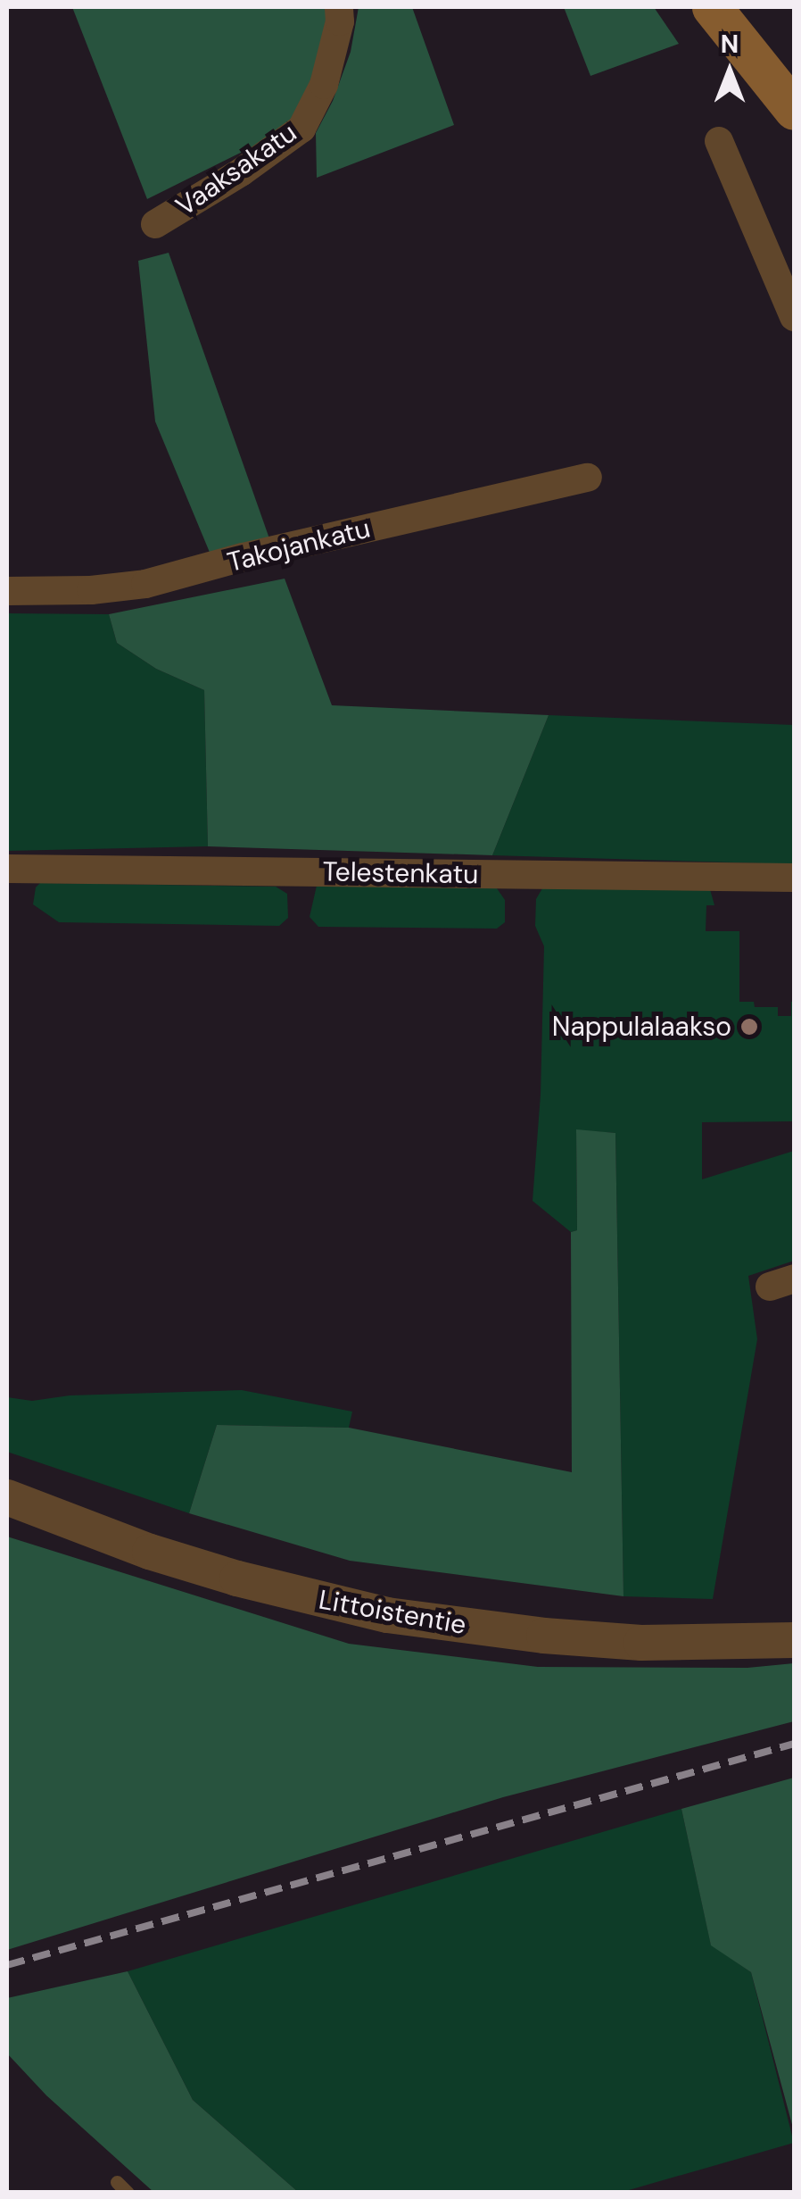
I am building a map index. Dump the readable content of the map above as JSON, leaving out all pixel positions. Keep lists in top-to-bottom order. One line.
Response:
{"streets":{"street":["Vaaksakatu","Takojankatu","Telestenkatu","Littoistentie"]},"places":["Nappulalaakso"],"north":"top"}
